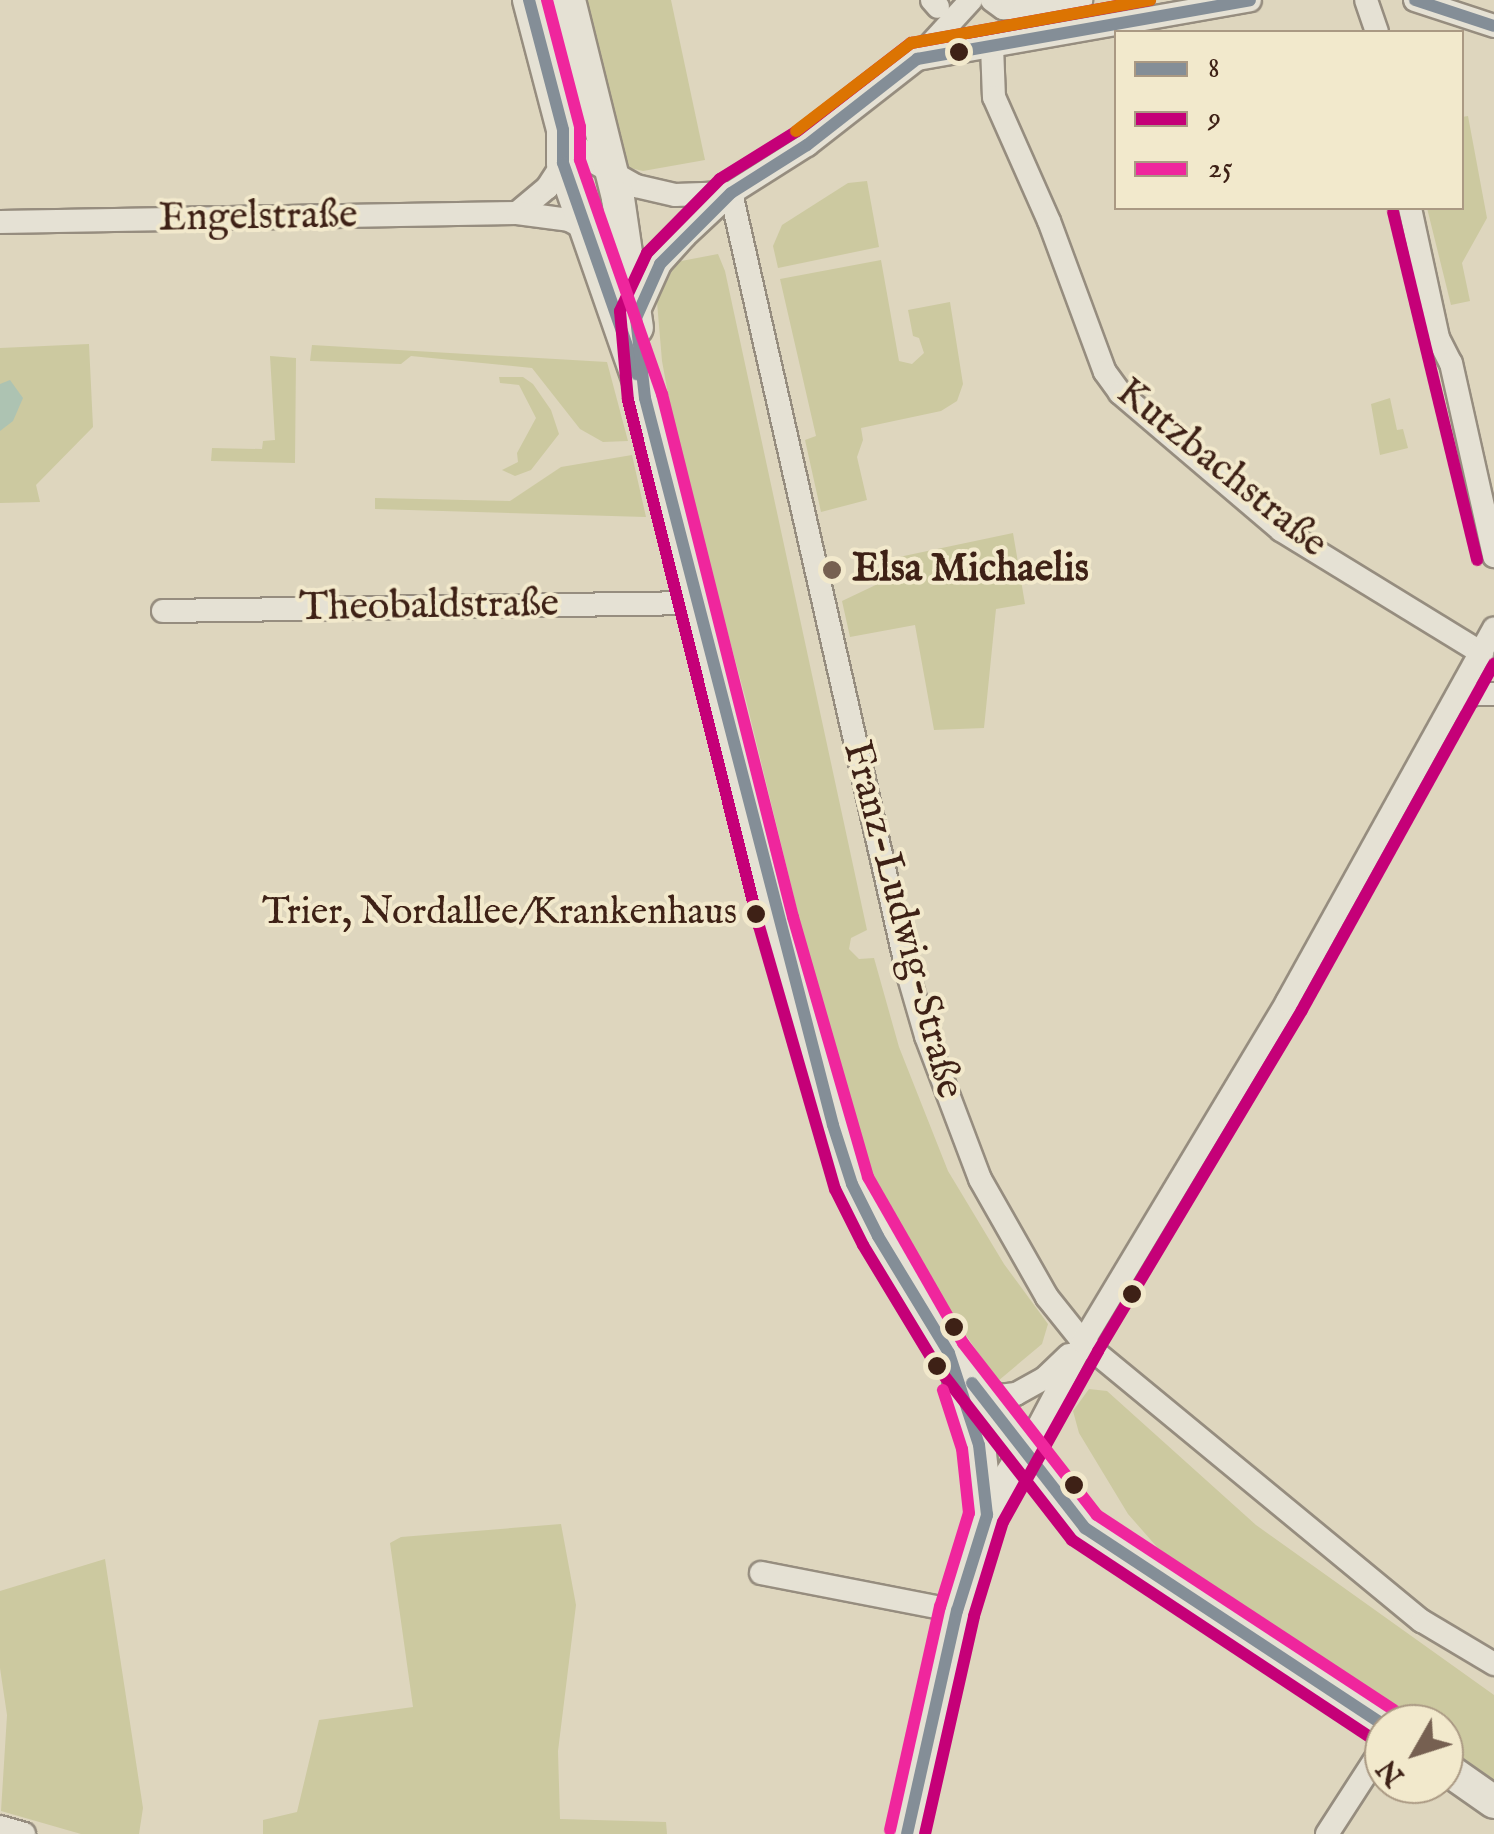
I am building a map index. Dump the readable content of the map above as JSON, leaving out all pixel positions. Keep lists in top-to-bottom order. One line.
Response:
{"streets":{"street":["Engelstraße","Kutzbachstraße","Theobaldstraße","Franz-Ludwig-Straße"]},"places":["Elsa Michaelis","Trier, Nordallee/Krankenhaus"],"lines":["transit line 8","transit line 9","transit line 25"],"legend":["8","9","25"],"north":"bottom left"}
